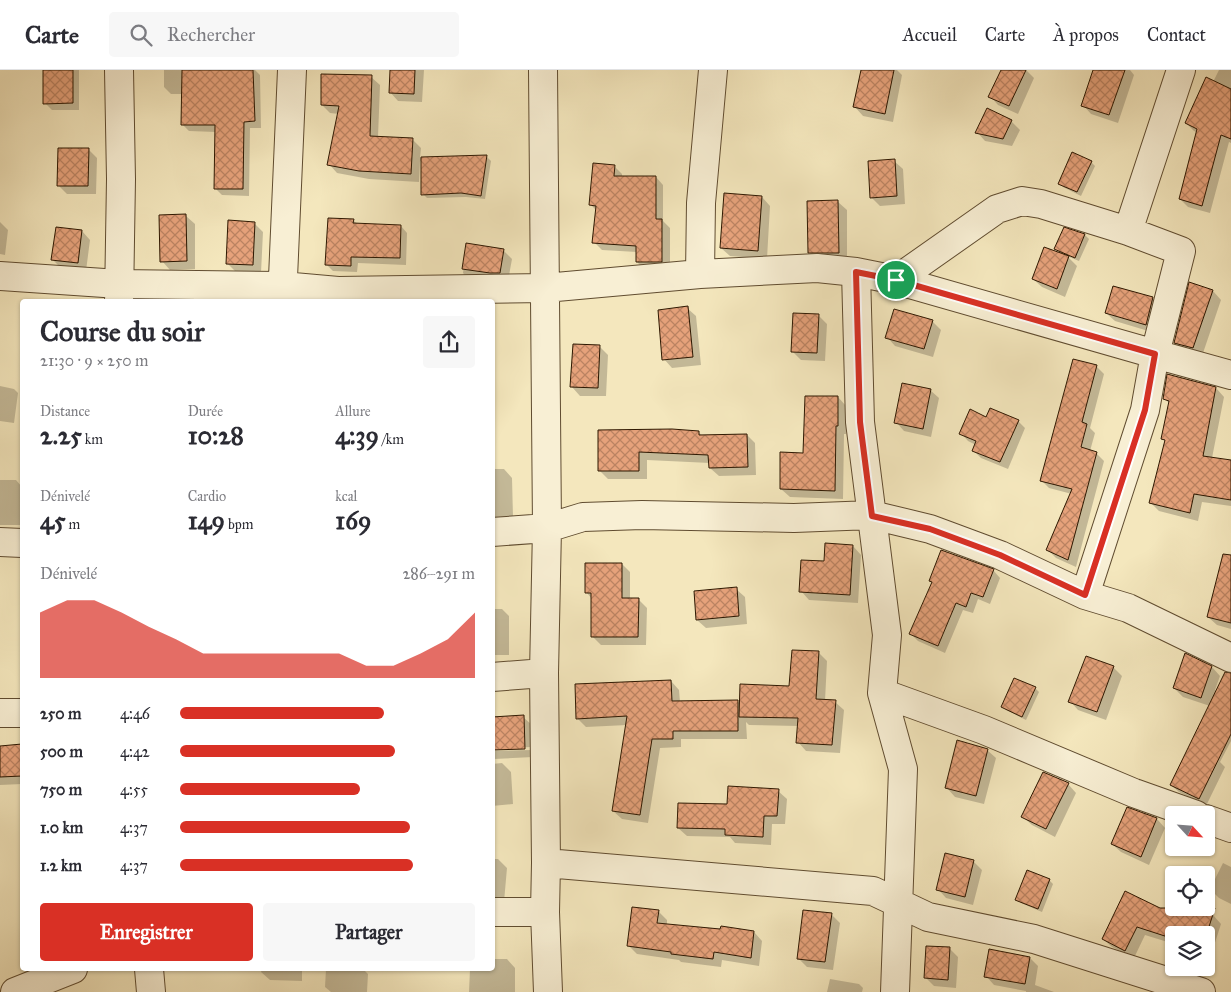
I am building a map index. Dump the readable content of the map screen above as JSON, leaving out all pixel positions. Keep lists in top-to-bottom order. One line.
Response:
{"north":"bottom right","page":{"header":"Carte","search":"Rechercher","nav":["Accueil","Carte","À propos","Contact"],"heading":["Course du soir","21:30 · 9 × 250 m"],"stats":[["Distance","2.25 km"],["Durée","10:28"],["Allure","4:39 /km"],["Dénivelé","45 m"],["Cardio","149 bpm"],["kcal","169"]],"chart":["Dénivelé","286–291 m"],"list":[{"name":"250 m","note":"4:46"},{"name":"500 m","note":"4:42"},{"name":"750 m","note":"4:55"},{"name":"1.0 km","note":"4:37"},{"name":"1.2 km","note":"4:37"}],"buttons":["Enregistrer","Partager"]}}
